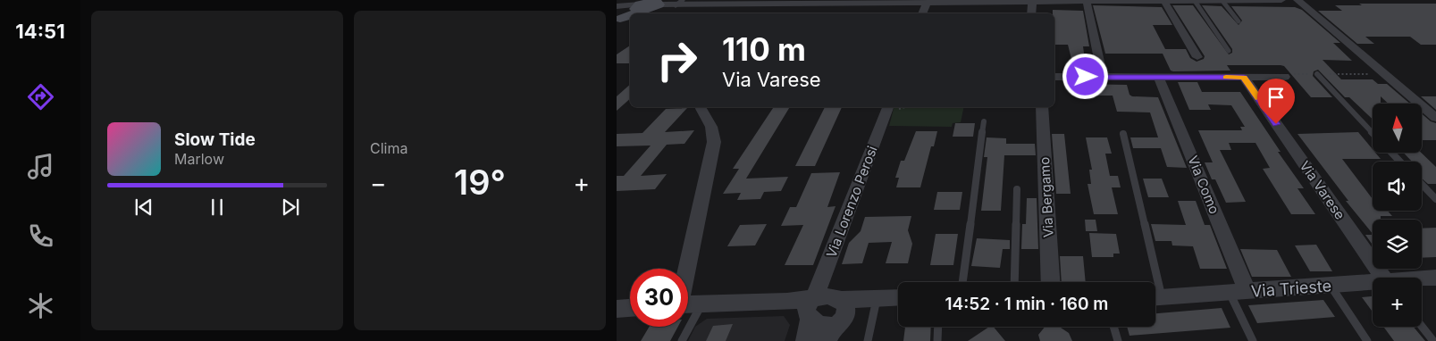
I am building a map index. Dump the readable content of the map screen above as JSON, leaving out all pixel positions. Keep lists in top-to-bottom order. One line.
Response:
{"streets":{"street":["Via Como","Via Varese","Via Bergamo","Via Lorenzo Perosi","Via Trieste"]},"crossings":[["Via Como","Via Trieste"]],"north":"top","page":{"tabs":"14:51","tile":"Clima","turn":["110 m","Via Varese"],"map_buttons":"+","song":["Slow Tide","Marlow"],"heat":["−","19°","+"],"limit":"30","trip":"14:52 · 1 min · 160 m"}}
